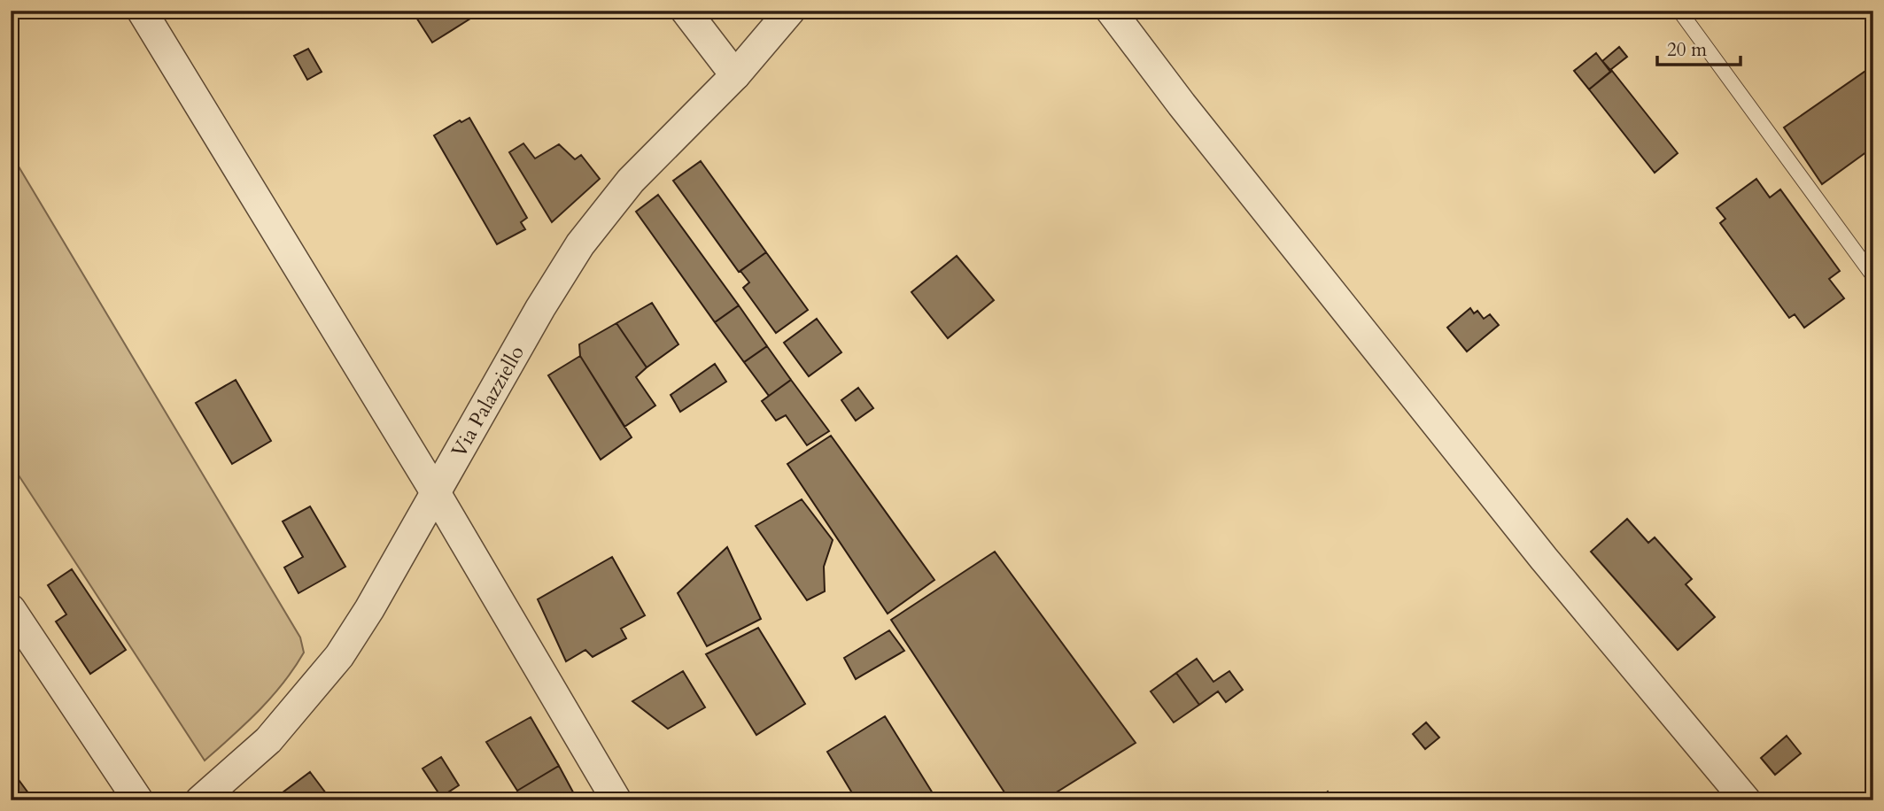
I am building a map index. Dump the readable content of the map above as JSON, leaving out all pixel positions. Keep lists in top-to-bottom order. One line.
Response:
{"streets":{"street":["Via Palazziello"]},"scale_bar":"20 m"}
